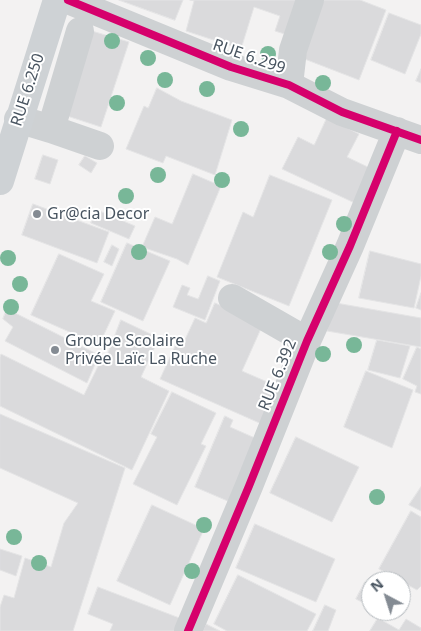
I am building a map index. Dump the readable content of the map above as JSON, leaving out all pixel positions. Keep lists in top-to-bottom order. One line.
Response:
{"streets":{"main road":["RUE 6.250"],"street":["RUE 6.299","RUE 6.392"]},"crossings":[["RUE 6.299","RUE 6.392"]],"places":["Gr@cia Decor","Groupe Scolaire Privée Laïc La Ruche"],"north":"top left"}
